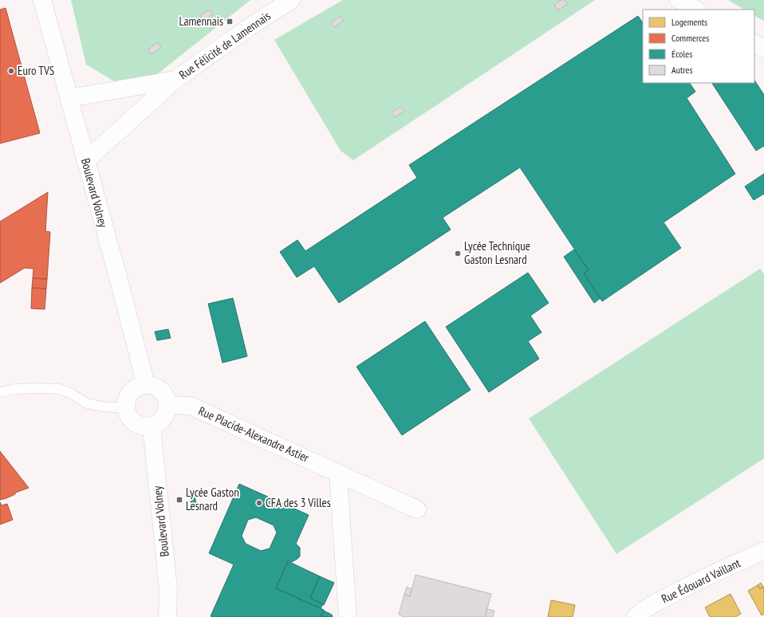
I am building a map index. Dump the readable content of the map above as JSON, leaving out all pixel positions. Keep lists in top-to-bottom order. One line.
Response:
{"streets":{"street":["Rue Félicité de Lamennais","Boulevard Volney","Rue Placide-Alexandre Astier","Rue Édouard Vaillant"]},"crossings":[["Rue Félicité de Lamennais","Boulevard Volney"],["Boulevard Volney","Rue Placide-Alexandre Astier"]],"places":{"transit":["Lamennais","Lycée Gaston Lesnard"],"other":["Euro TVS","Lycée Technique Gaston Lesnard","CFA des 3 Villes"]},"legend":["Logements","Commerces","Écoles","Autres"]}
